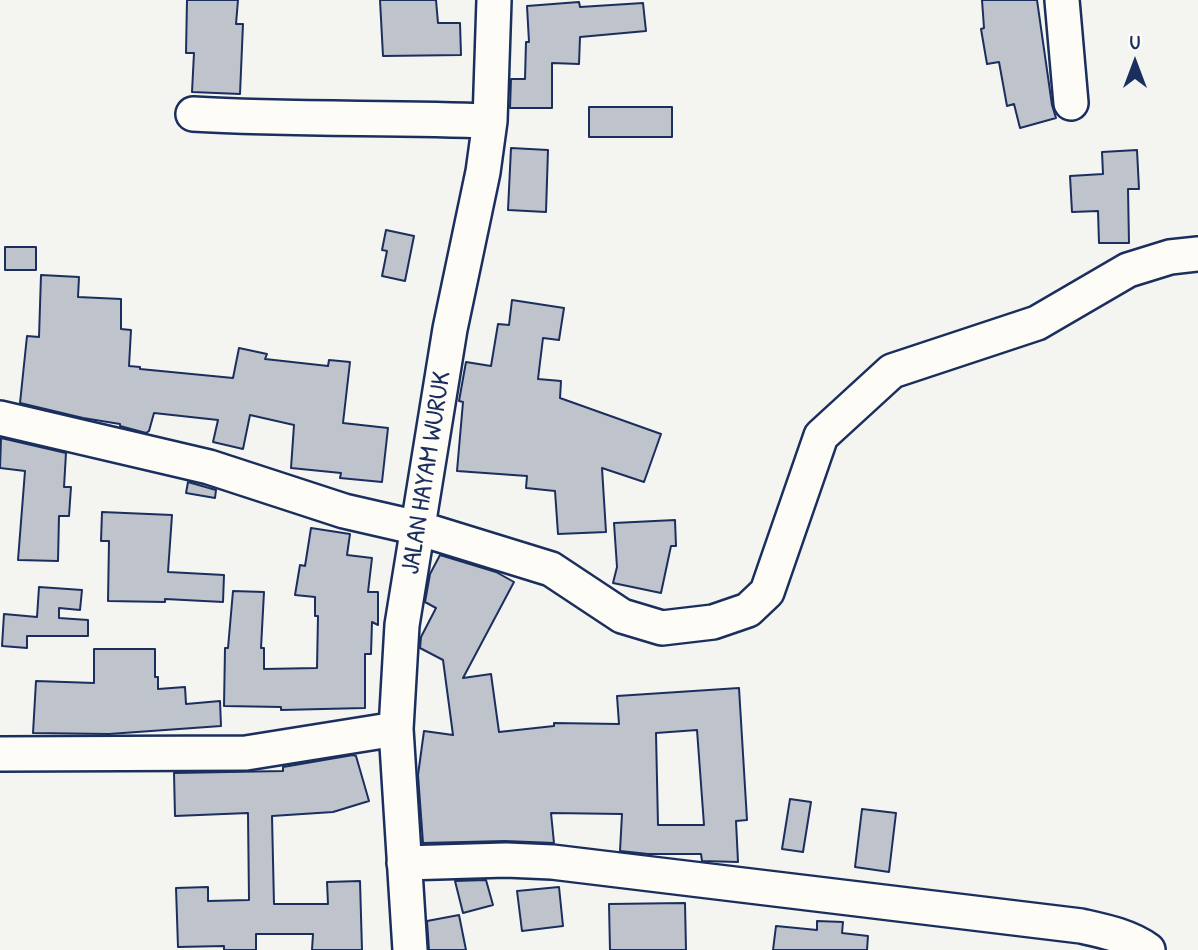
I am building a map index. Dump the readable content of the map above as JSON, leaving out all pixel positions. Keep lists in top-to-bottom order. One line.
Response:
{"streets":{"street":["JALAN HAYAM WURUK"]},"north":"top"}
